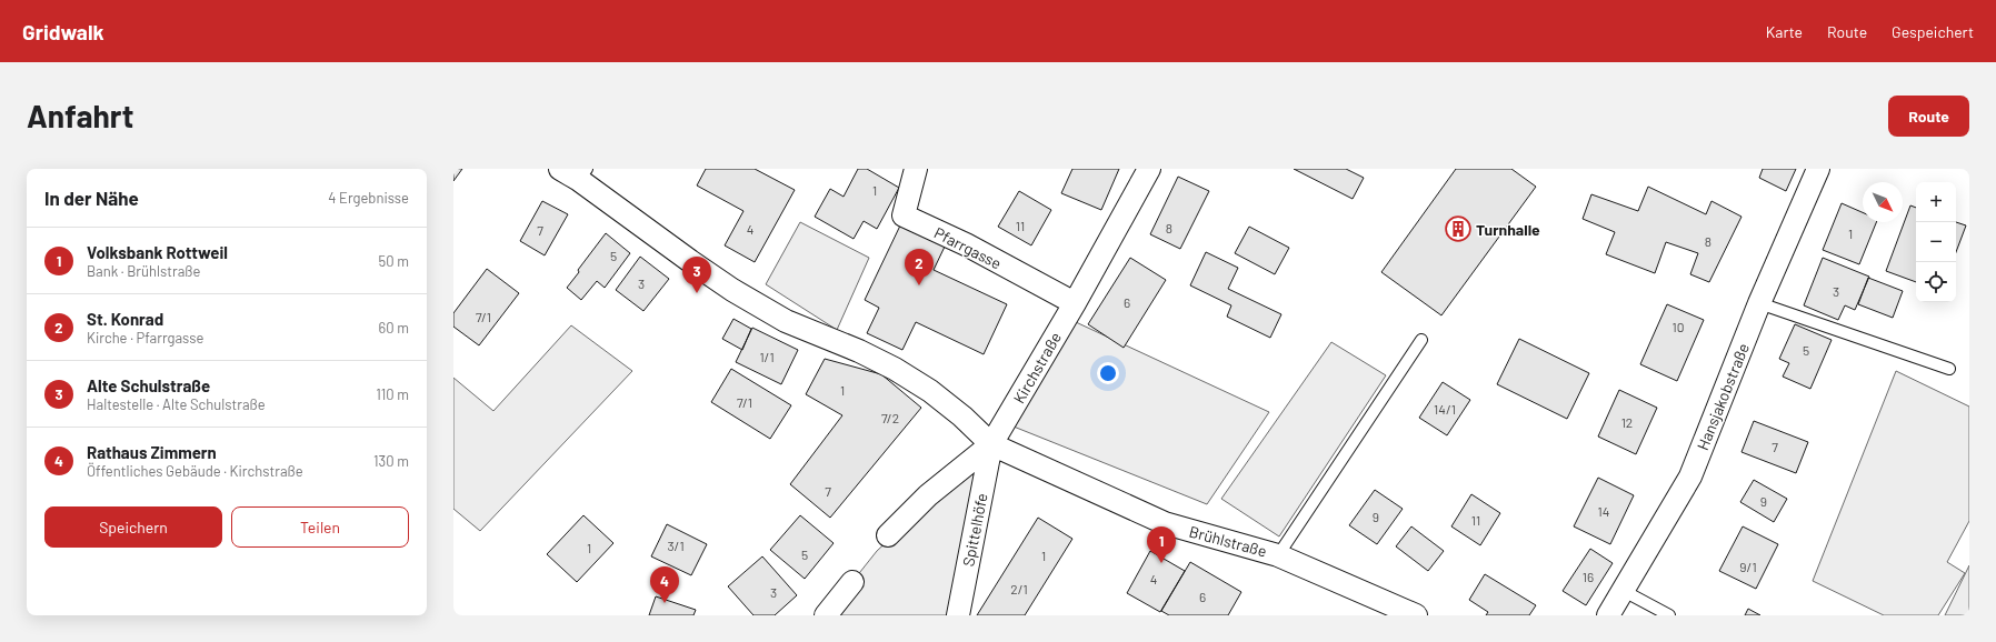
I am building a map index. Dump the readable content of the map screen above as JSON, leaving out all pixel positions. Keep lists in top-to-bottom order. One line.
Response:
{"streets":{"street":["Pfarrgasse","Kirchstraße","Hansjakobstraße","Spittelhöfe","Brühlstraße"]},"crossings":[["Pfarrgasse","Kirchstraße"],["Kirchstraße","Spittelhöfe"],["Kirchstraße","Brühlstraße"],["Spittelhöfe","Brühlstraße"]],"places":{"building":["Turnhalle"]},"house_numbers":["1","11","8","4","7","1","8","5","3","3","6","7/1","10","5","1/1","1","7/1","14/1","7/2","12","7","7","9","14","9","11","3/1","1","5","1","9/1","16","4","2/1","3","6"],"north":"bottom right","page":{"header":"Gridwalk","nav":["Karte","Route","Gespeichert"],"buttons":["Route",["Speichern","Teilen"]],"title":"Anfahrt","heading":["In der Nähe","4 Ergebnisse"],"map_buttons":["+","−"],"list":[{"mark":"1","name":"Volksbank Rottweil","note":"Bank · Brühlstraße","value":"50 m"},{"mark":"2","name":"St. Konrad","note":"Kirche · Pfarrgasse","value":"60 m"},{"mark":"3","name":"Alte Schulstraße","note":"Haltestelle · Alte Schulstraße","value":"110 m"},{"mark":"4","name":"Rathaus Zimmern","note":"Öffentliches Gebäude · Kirchstraße","value":"130 m"}],"pins":["2","3","1","4"]}}
